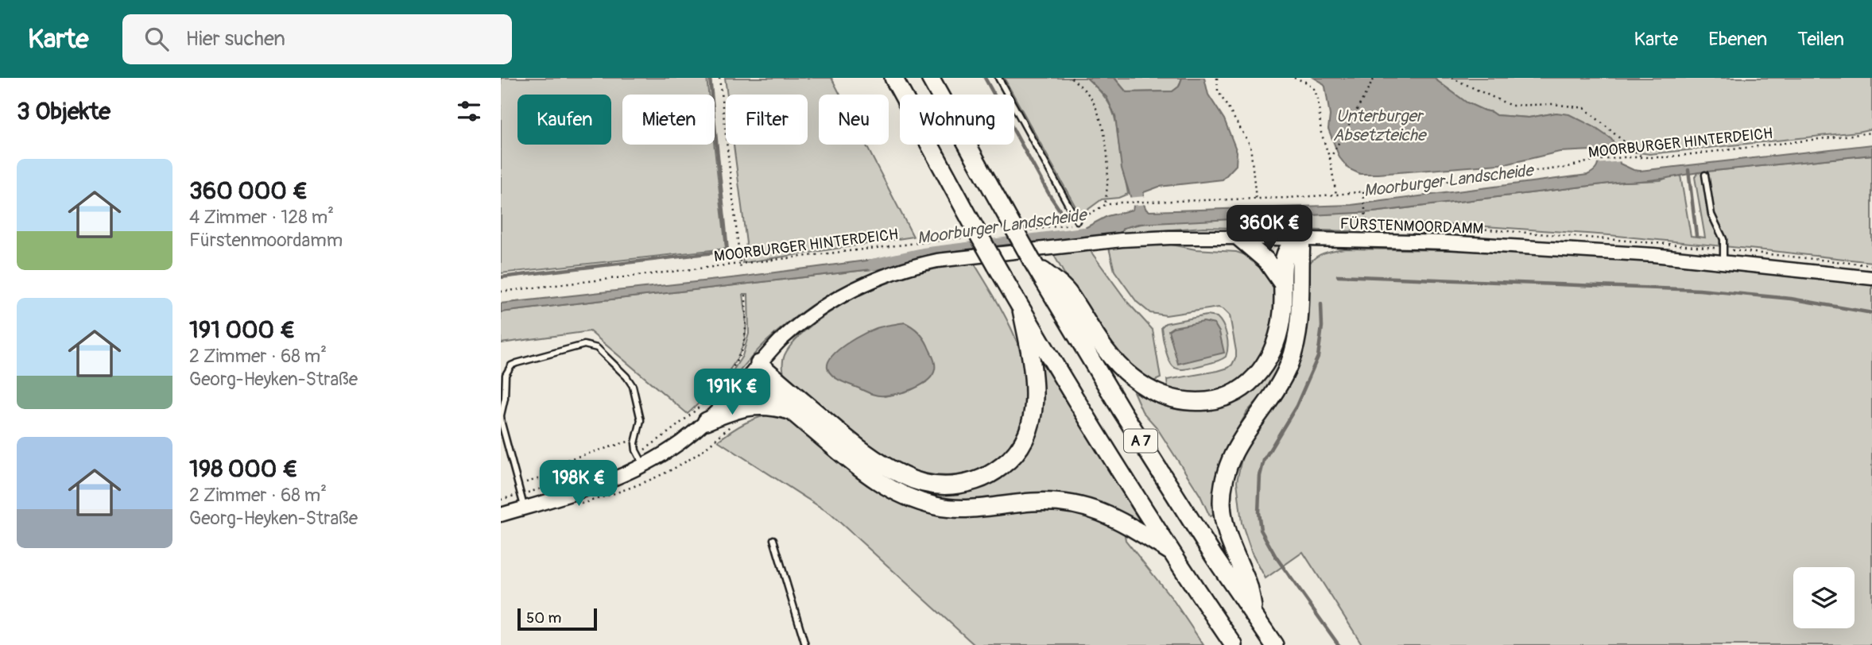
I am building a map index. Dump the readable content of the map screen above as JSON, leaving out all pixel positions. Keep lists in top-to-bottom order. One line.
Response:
{"streets":{"highway":["A 7"],"main road":["FÜRSTENMOORDAMM"],"path":["MOORBURGER HINTERDEICH"]},"crossings":[["MOORBURGER HINTERDEICH","A 7"]],"water":["Unterburger Absetzteiche","Moorburger Landscheide"],"scale_bar":"50 m","page":{"header":"Karte","search":"Hier suchen","nav":["Karte","Ebenen","Teilen"],"heading":"3 Objekte","chip":["Kaufen","Mieten","Filter","Neu","Wohnung"],"list":[{"name":"360 000 €","note":"4 Zimmer · 128 m² · Fürstenmoordamm"},{"name":"191 000 €","note":"2 Zimmer · 68 m² · Georg-Heyken-Straße"},{"name":"198 000 €","note":"2 Zimmer · 68 m² · Georg-Heyken-Straße"}],"price":["360K €","191K €","198K €"],"scale":"50 m"}}
